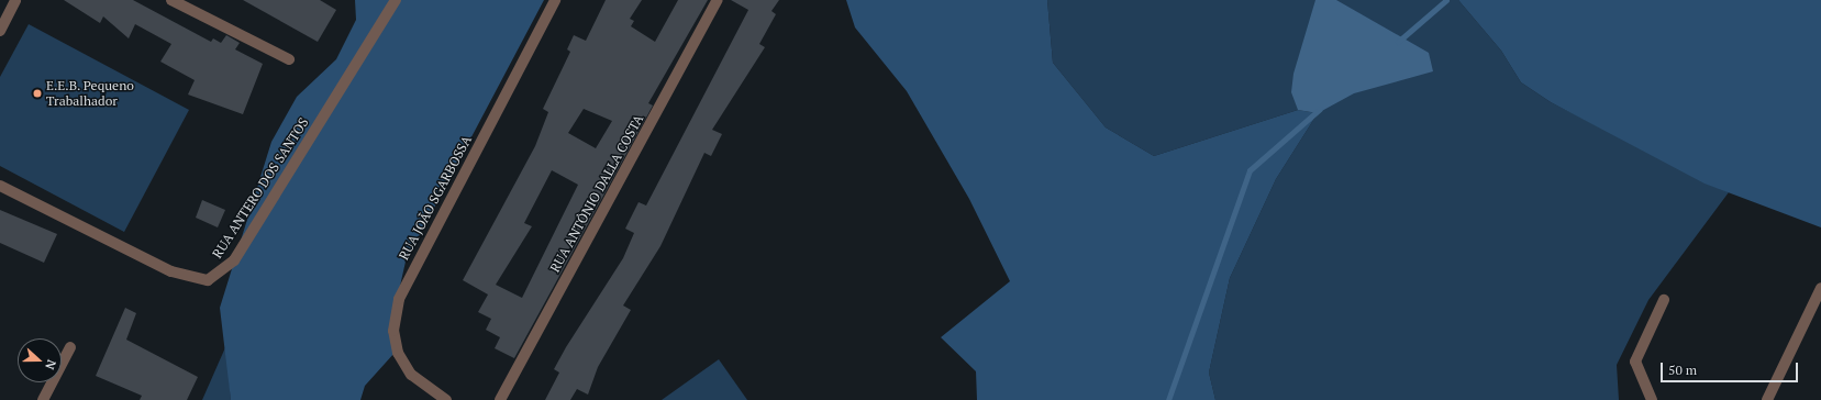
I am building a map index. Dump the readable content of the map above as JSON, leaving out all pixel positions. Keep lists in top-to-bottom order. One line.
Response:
{"streets":{"street":["RUA ANTERO DOS SANTOS","RUA ANTÔNIO DALLA COSTA","RUA JOÃO SGARBOSSA"]},"places":["E.E.B. Pequeno Trabalhador"],"scale_bar":"50 m","north":"right"}
